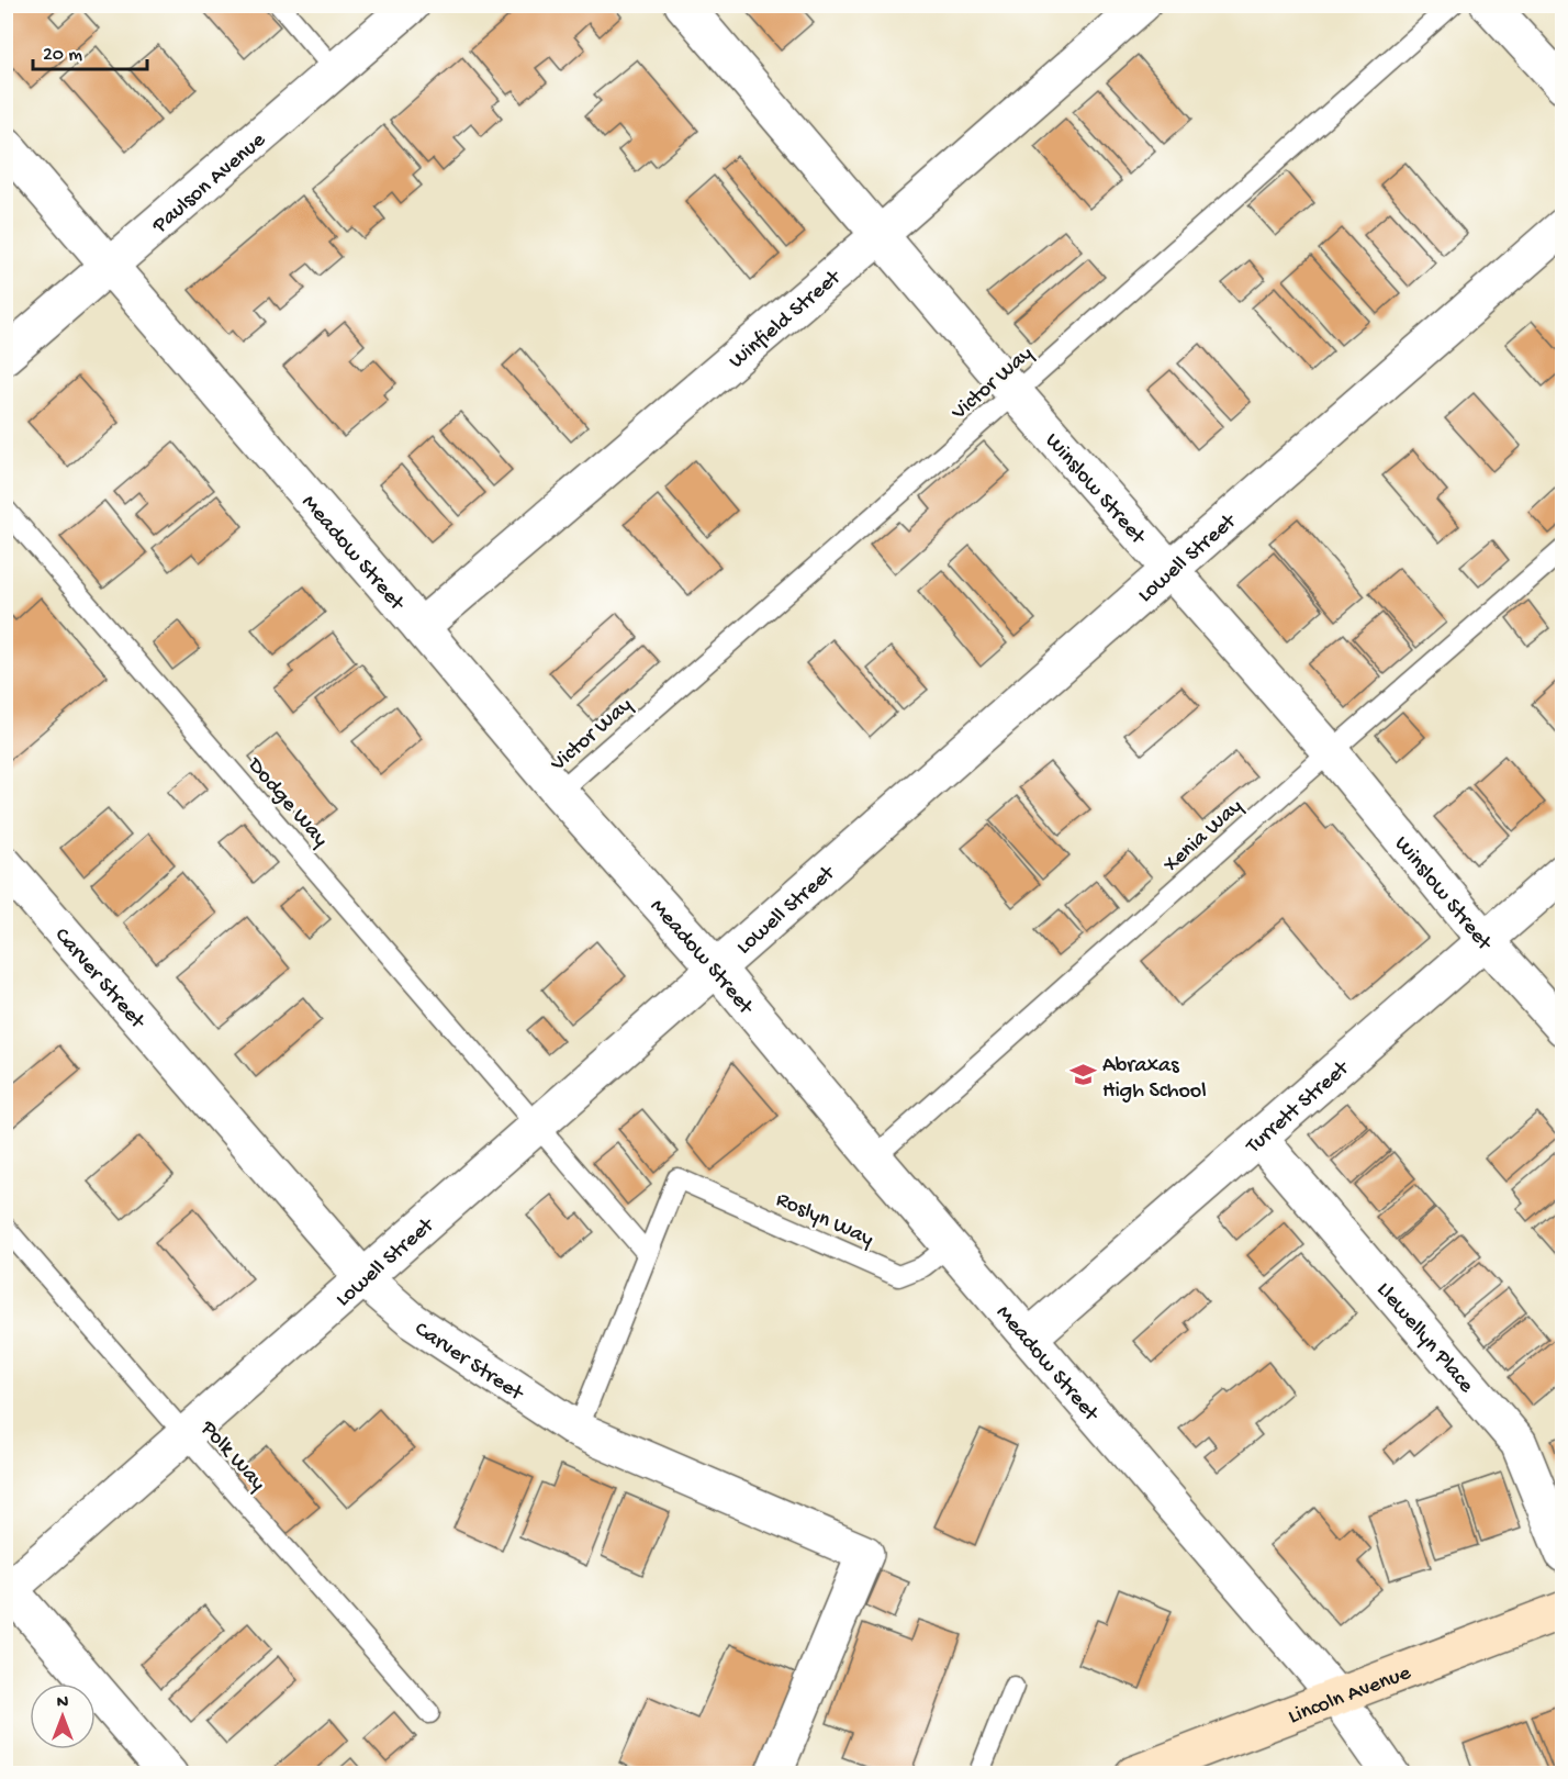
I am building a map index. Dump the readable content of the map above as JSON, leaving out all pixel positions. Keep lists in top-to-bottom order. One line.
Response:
{"streets":{"street":["Paulson Avenue","Winfield Street","Winslow Street","Meadow Street","Lowell Street","Carver Street","Turrett Street","Llewellyn Place","Lincoln Avenue"],"lane":["Victor Way","Dodge Way","Xenia Way","Roslyn Way","Polk Way"]},"crossings":[["Paulson Avenue","Meadow Street"],["Winfield Street","Winslow Street"],["Winfield Street","Meadow Street"],["Victor Way","Winslow Street"],["Victor Way","Meadow Street"],["Winslow Street","Lowell Street"],["Winslow Street","Xenia Way"],["Winslow Street","Turrett Street"],["Meadow Street","Lowell Street"],["Meadow Street","Xenia Way"],["Meadow Street","Turrett Street"],["Meadow Street","Roslyn Way"],["Meadow Street","Lincoln Avenue"],["Lowell Street","Dodge Way"],["Lowell Street","Carver Street"],["Lowell Street","Polk Way"],["Dodge Way","Roslyn Way"],["Turrett Street","Llewellyn Place"]],"places":{"school or university":["Abraxas High School"]},"scale_bar":"20 m","north":"top"}
